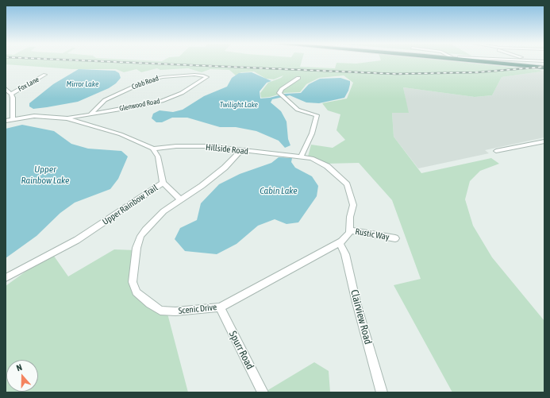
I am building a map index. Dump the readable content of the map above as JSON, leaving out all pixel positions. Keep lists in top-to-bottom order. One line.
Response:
{"streets":{"street":["Cobb Road","Fox Lane","Glenwood Road","Hillside Road","Upper Rainbow Trail","Rustic Way","Scenic Drive","Clairview Road","Spurr Road"]},"crossings":[["Cobb Road","Glenwood Road"],["Hillside Road","Upper Rainbow Trail"],["Hillside Road","Scenic Drive"],["Rustic Way","Scenic Drive"],["Scenic Drive","Clairview Road"],["Scenic Drive","Spurr Road"]],"water":["Mirror Lake","Twilight Lake","Upper Rainbow Lake","Cabin Lake"],"north":"top"}
